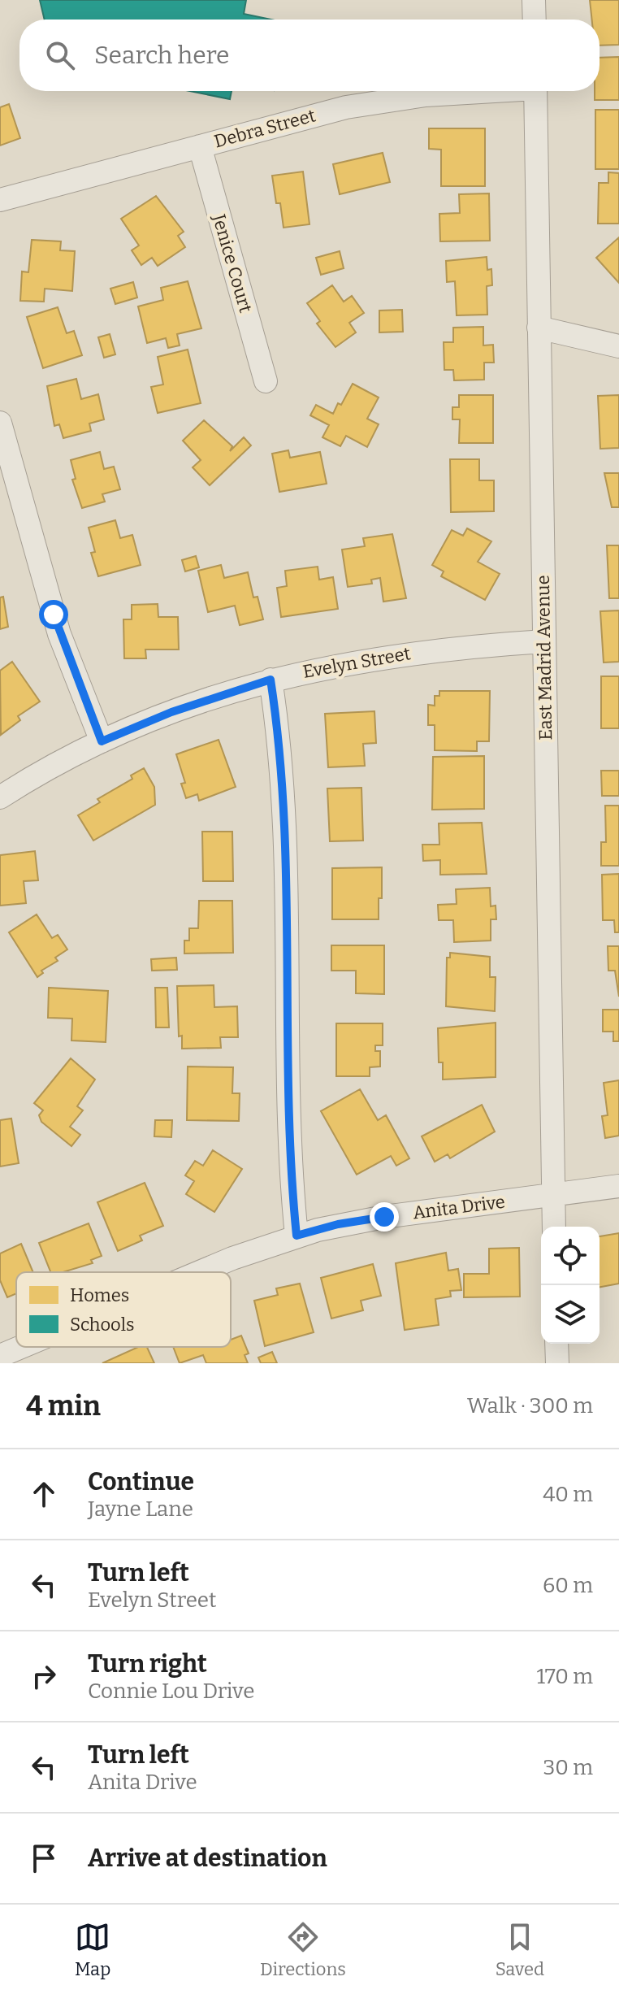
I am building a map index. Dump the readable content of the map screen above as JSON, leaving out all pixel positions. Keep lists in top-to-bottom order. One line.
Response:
{"streets":{"street":["Debra Street","Jenice Court","East Madrid Avenue","Evelyn Street","Anita Drive"]},"crossings":[["Debra Street","Jenice Court"],["East Madrid Avenue","Evelyn Street"],["East Madrid Avenue","Anita Drive"]],"legend":["Homes","Schools"],"page":{"search":"Search here","heading":["4 min","Walk · 300 m"],"list":[["Continue","Jayne Lane","40 m"],["Turn left","Evelyn Street","60 m"],["Turn right","Connie Lou Drive","170 m"],["Turn left","Anita Drive","30 m"],"Arrive at destination"],"nav":["Map","Directions","Saved"]}}
